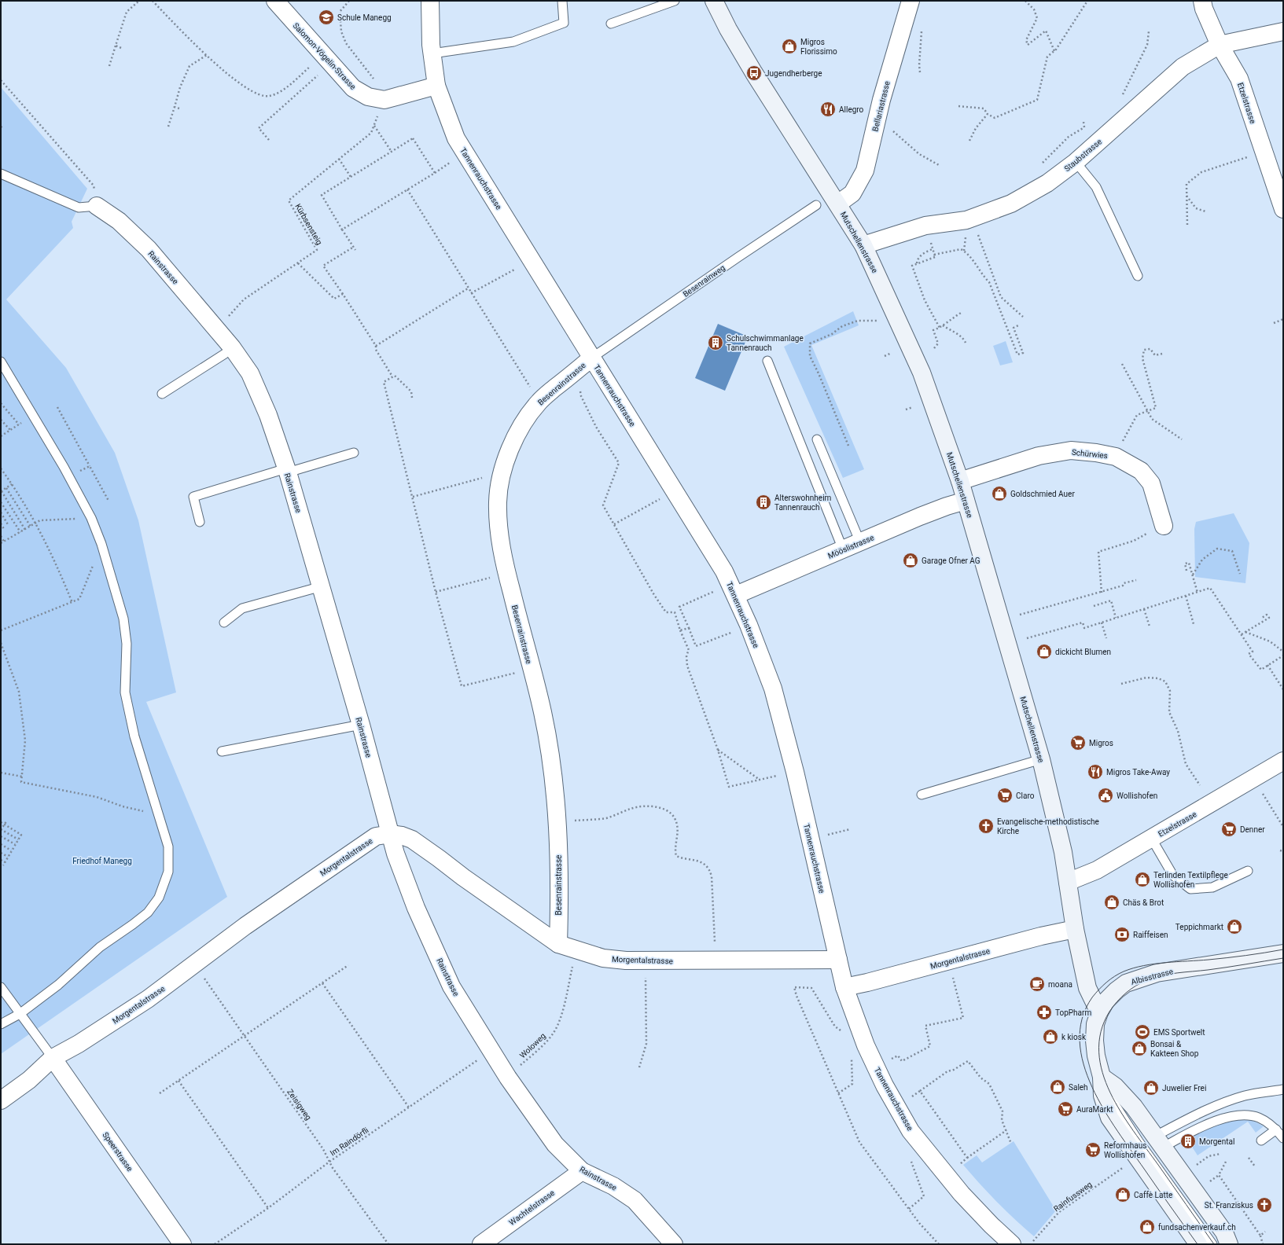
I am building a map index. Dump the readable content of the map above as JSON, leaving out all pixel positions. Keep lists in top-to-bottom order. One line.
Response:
{"streets":{"street":["Salomon-Vögelin-Strasse","Etzelstrasse","Bellariastrasse","Staubstrasse","Tannenrauchstrasse","Mutschellenstrasse","Rainstrasse","Besenrainstrasse","Schürwies","Mööslistrasse","Morgentalstrasse","Albisstrasse","Speerstrasse","Wachtelstrasse"],"lane":["Besenrainweg"],"path":["Kürbsensteig","Woloweg","Zeisigweg","Im Raindörfli","Rainfussweg"]},"crossings":[["Salomon-Vögelin-Strasse","Tannenrauchstrasse"],["Etzelstrasse","Staubstrasse"],["Etzelstrasse","Mutschellenstrasse"],["Bellariastrasse","Mutschellenstrasse"],["Staubstrasse","Mutschellenstrasse"],["Tannenrauchstrasse","Besenrainweg"],["Tannenrauchstrasse","Besenrainstrasse"],["Tannenrauchstrasse","Mööslistrasse"],["Tannenrauchstrasse","Morgentalstrasse"],["Kürbsensteig","Rainstrasse"],["Mutschellenstrasse","Schürwies"],["Mutschellenstrasse","Mööslistrasse"],["Mutschellenstrasse","Morgentalstrasse"],["Mutschellenstrasse","Albisstrasse"],["Rainstrasse","Morgentalstrasse"],["Rainstrasse","Woloweg"],["Rainstrasse","Im Raindörfli"],["Rainstrasse","Wachtelstrasse"],["Besenrainweg","Besenrainstrasse"],["Besenrainstrasse","Morgentalstrasse"],["Morgentalstrasse","Speerstrasse"],["Zeisigweg","Im Raindörfli"]],"parks":["Friedhof Manegg"],"places":{"school or university":["Schule Manegg"],"shop":["Migros Florissimo","Goldschmied Auer","Garage Ofner AG","dickicht Blumen","Terlinden Textilpflege Wollishofen","Chäs & Brot","Teppichmarkt","k kiosk","Bonsai & Kakteen Shop","Saleh","Juwelier Frei","Caffè Latte","fundsachenverkauf.ch"],"bus stop":["Jugendherberge"],"restaurant":["Allegro","Migros Take-Away"],"building":["Schulschwimmanlage Tannenrauch","Alterswohnheim Tannenrauch","Morgental"],"supermarket":["Migros","Claro","Denner","AuraMarkt","Reformhaus Wollishofen"],"public building":["Wollishofen"],"church":["Evangelische-methodistische Kirche","St. Franziskus"],"bank":["Raiffeisen"],"cafe":["moana"],"pharmacy":["TopPharm"],"sports":["EMS Sportwelt"]}}
